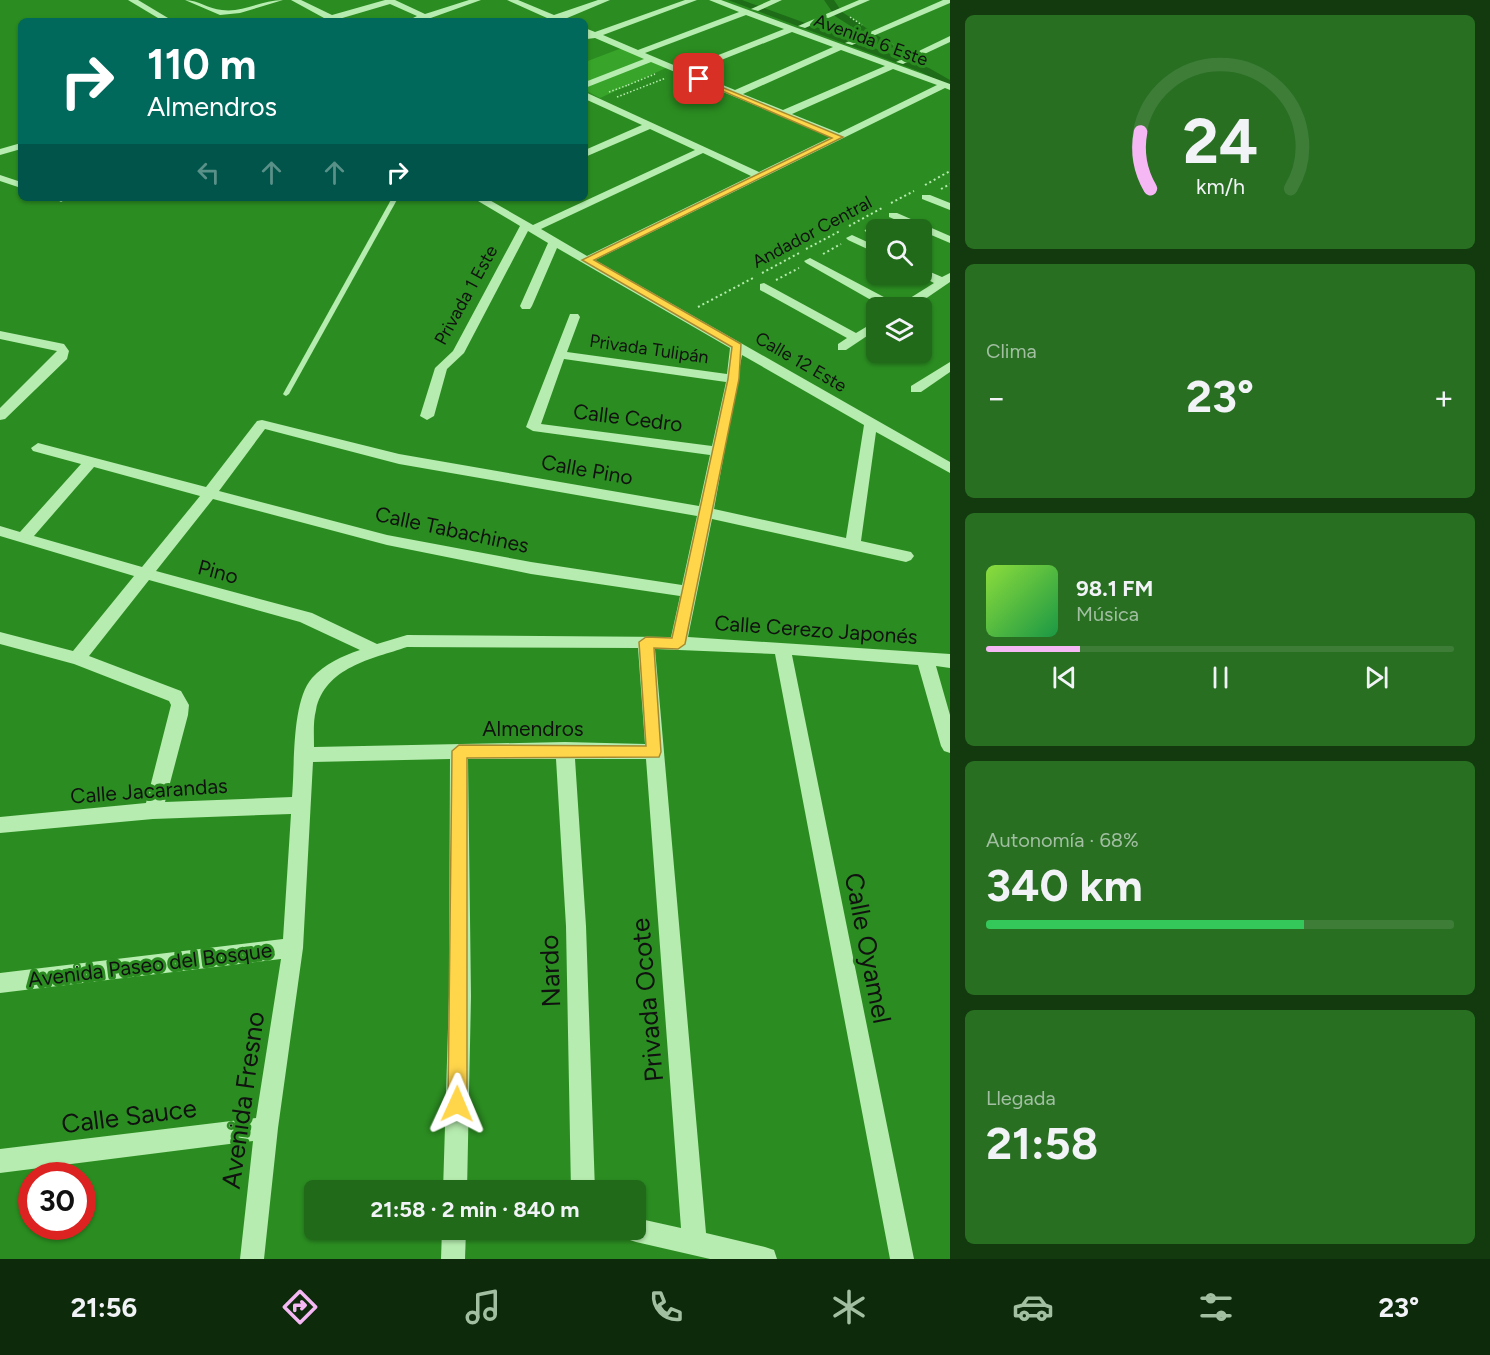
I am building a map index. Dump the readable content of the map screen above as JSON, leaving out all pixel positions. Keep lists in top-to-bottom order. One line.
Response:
{"streets":{"street":["Avenida 6 Este","Privada 1 Este","Privada Tulipán","Calle 12 Este","Calle Cedro","Calle Pino","Calle Tabachines","Pino","Calle Cerezo Japonés","Almendros","Calle Jacarandas","Calle Oyamel","Avenida Paseo del Bosque","Nardo","Privada Ocote","Avenida Fresno","Calle Sauce"],"path":["Andador Central"]},"crossings":[["Andador Central","Calle 12 Este"],["Privada 1 Este","Calle 12 Este"],["Privada Tulipán","Calle Cedro"],["Calle Pino","Calle Tabachines"],["Pino","Avenida Paseo del Bosque"],["Calle Cerezo Japonés","Calle Oyamel"],["Calle Cerezo Japonés","Avenida Paseo del Bosque"],["Almendros","Avenida Paseo del Bosque"],["Almendros","Nardo"],["Almendros","Privada Ocote"],["Calle Jacarandas","Avenida Paseo del Bosque"],["Avenida Paseo del Bosque","Avenida Fresno"],["Avenida Fresno","Calle Sauce"]],"page":{"turn":["110 m","Almendros"],"tile":["Clima",["Autonomía · 68%","340 km"],["Llegada","21:58"]],"heat":["−","23°","+"],"song":["98.1 FM","Música"],"limit":"30","trip":"21:58 · 2 min · 840 m","tabs":["21:56","23°"],"gauge":["24","km/h"]}}
